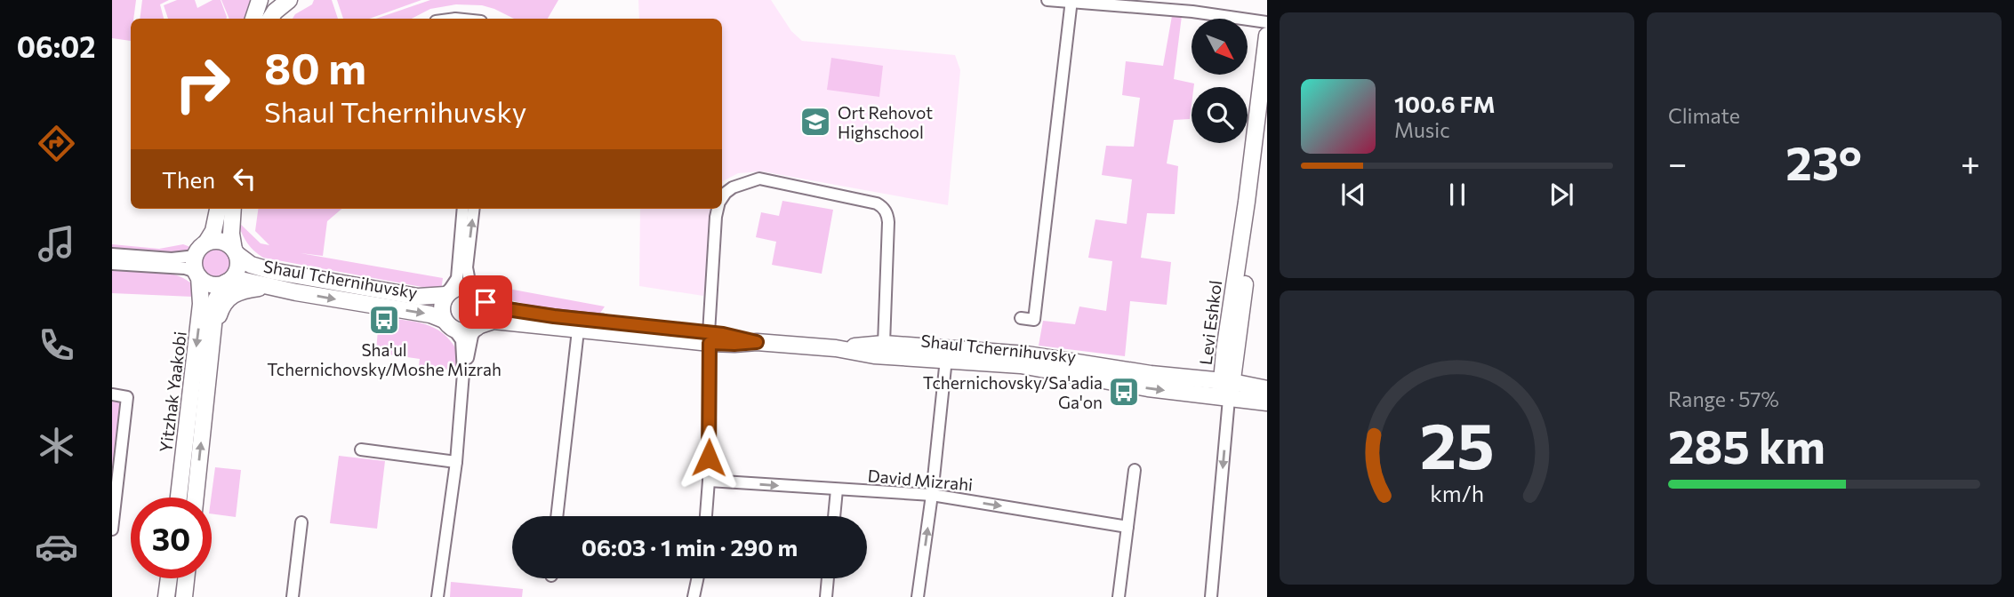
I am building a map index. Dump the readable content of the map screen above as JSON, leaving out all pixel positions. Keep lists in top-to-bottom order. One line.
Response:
{"streets":{"street":["Shaul Tchernihuvsky","Levi Eshkol","Yitzhak Yaakobi","David Mizrahi"]},"crossings":[["Shaul Tchernihuvsky","Levi Eshkol"],["Shaul Tchernihuvsky","Yitzhak Yaakobi"]],"one_way":["David Mizrahi"],"places":{"school or university":["Ort Rehovot Highschool"],"bus stop":["Sha'ul Tchernichovsky/Moshe Mizrah","Tchernichovsky/Sa'adia Ga'on"]},"north":"bottom right","page":{"tabs":"06:02","tile":["Climate",["Range · 57%","285 km"]],"turn":["80 m","Shaul Tchernihuvsky"],"song":["100.6 FM","Music"],"heat":["−","23°","+"],"then":"Then","limit":"30","trip":"06:03 · 1 min · 290 m","gauge":["25","km/h"]}}
